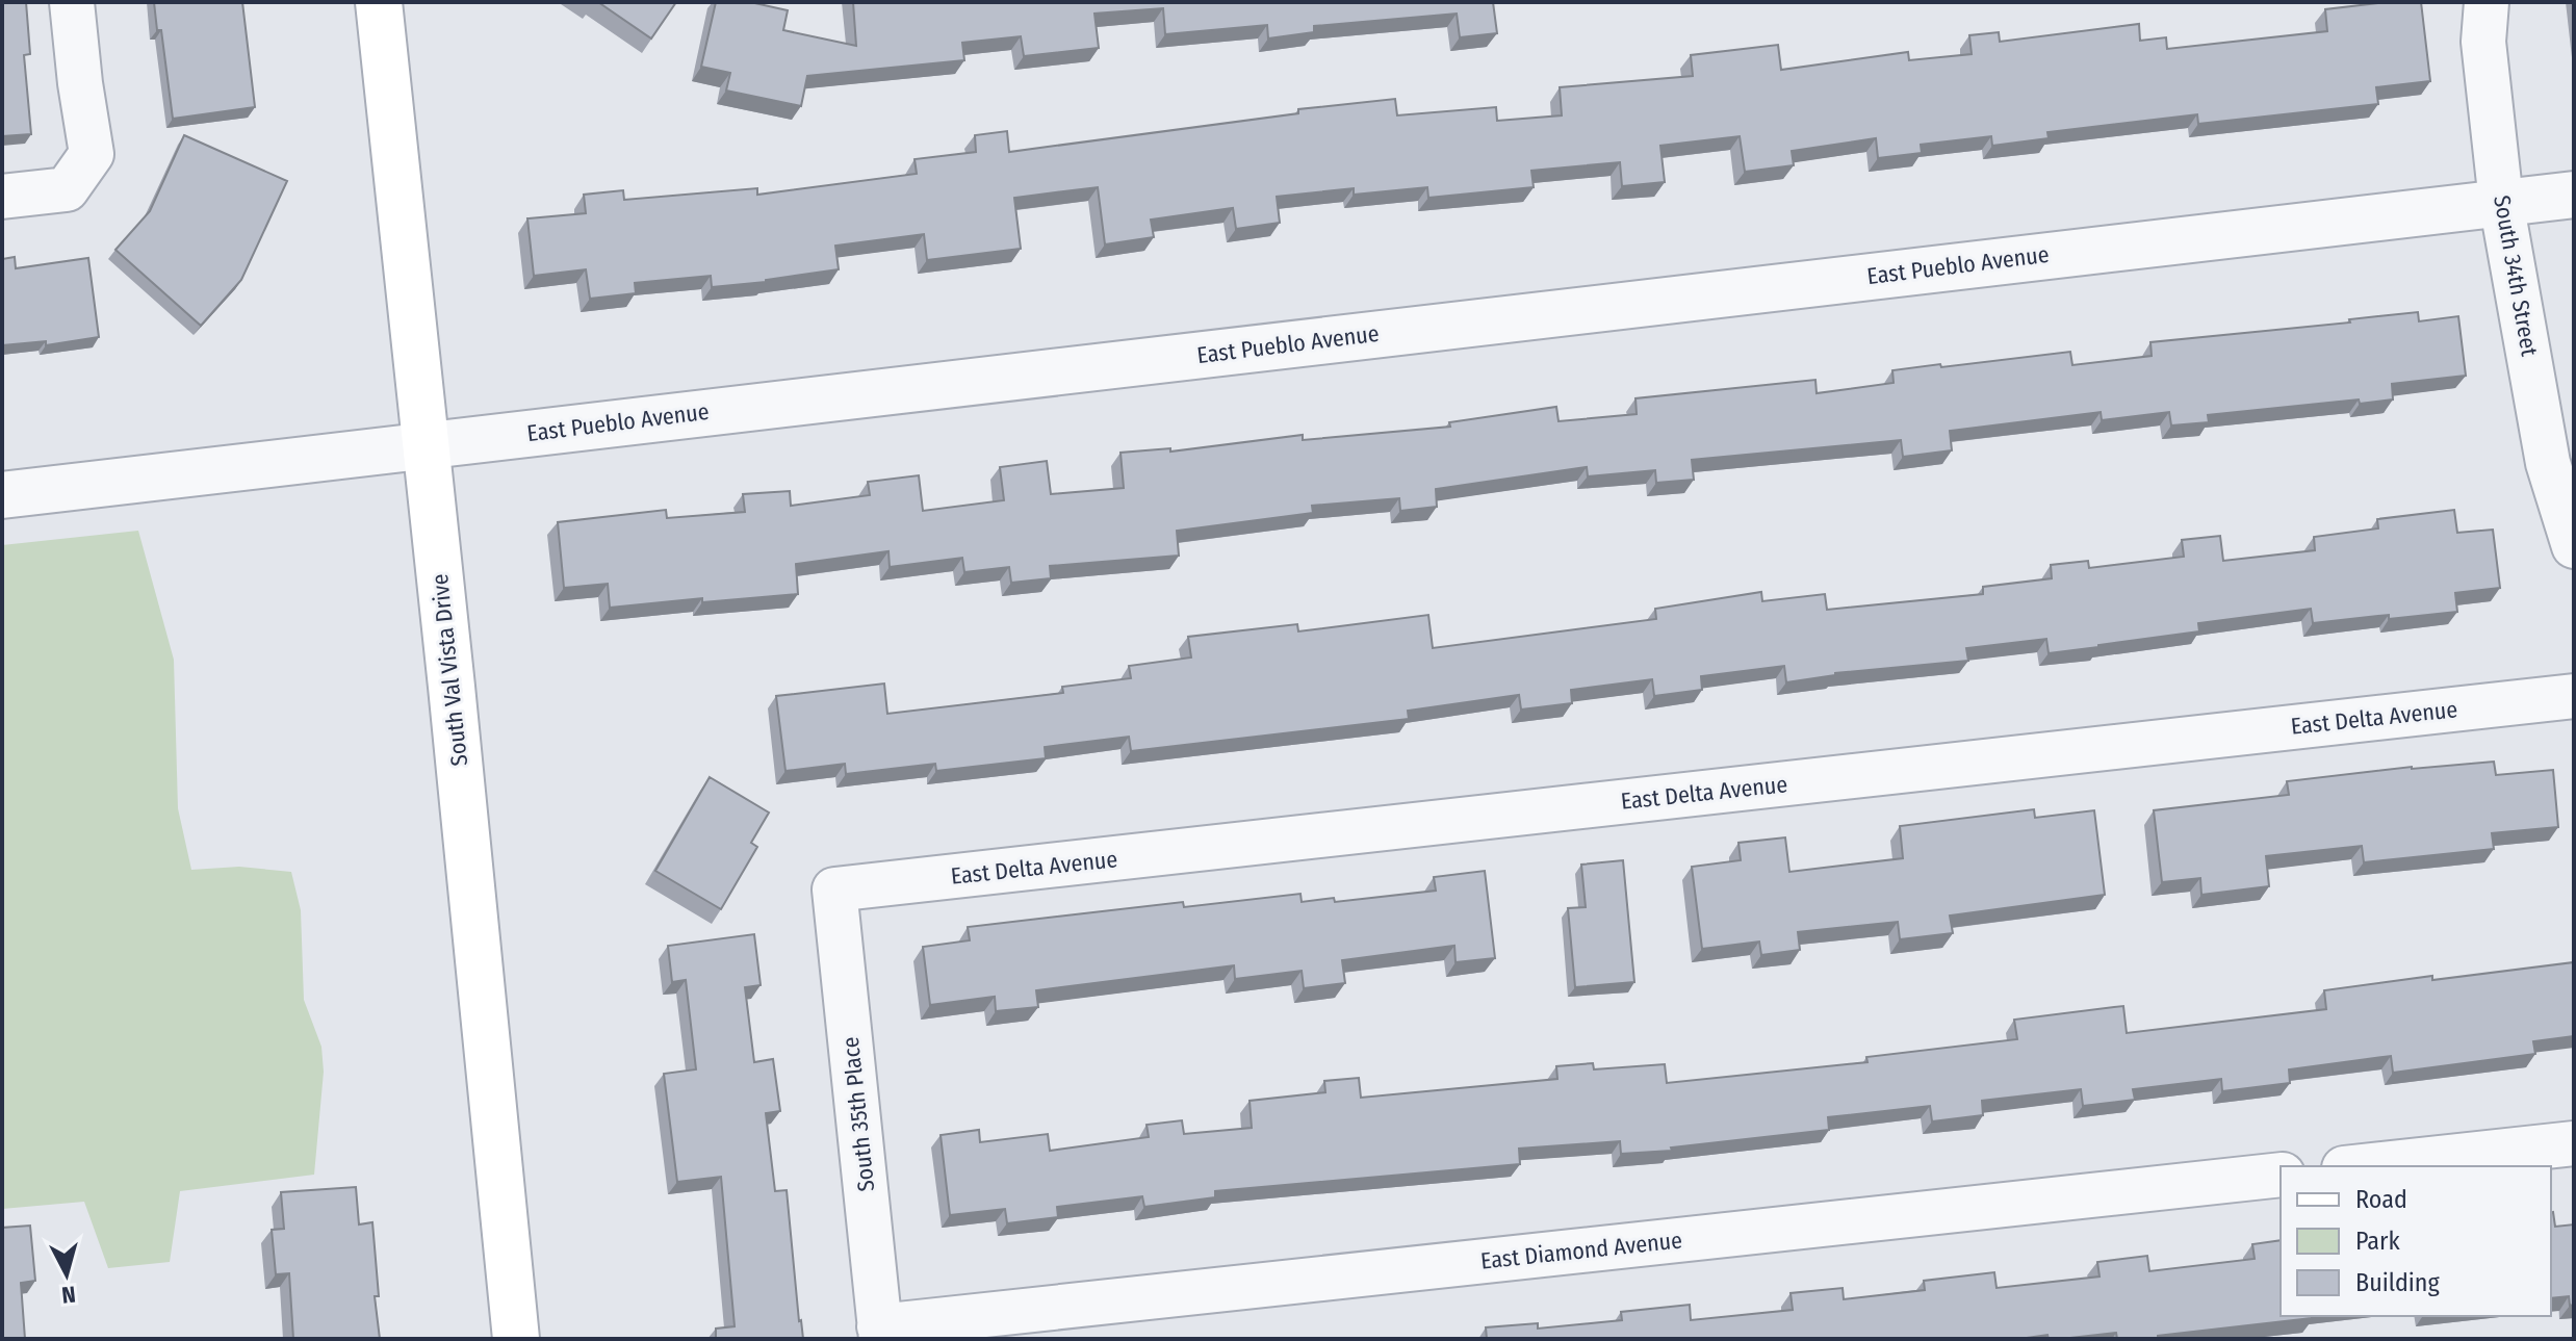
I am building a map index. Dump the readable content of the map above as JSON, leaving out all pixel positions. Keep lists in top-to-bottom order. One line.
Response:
{"streets":{"main road":["South Val Vista Drive"],"street":["East Pueblo Avenue","South 34th Street","East Delta Avenue","South 35th Place","East Diamond Avenue"]},"crossings":[["East Pueblo Avenue","South 34th Street"],["East Pueblo Avenue","South Val Vista Drive"],["East Delta Avenue","South 35th Place"],["South 35th Place","East Diamond Avenue"]],"legend":["Road","Park","Building"],"north":"bottom"}
